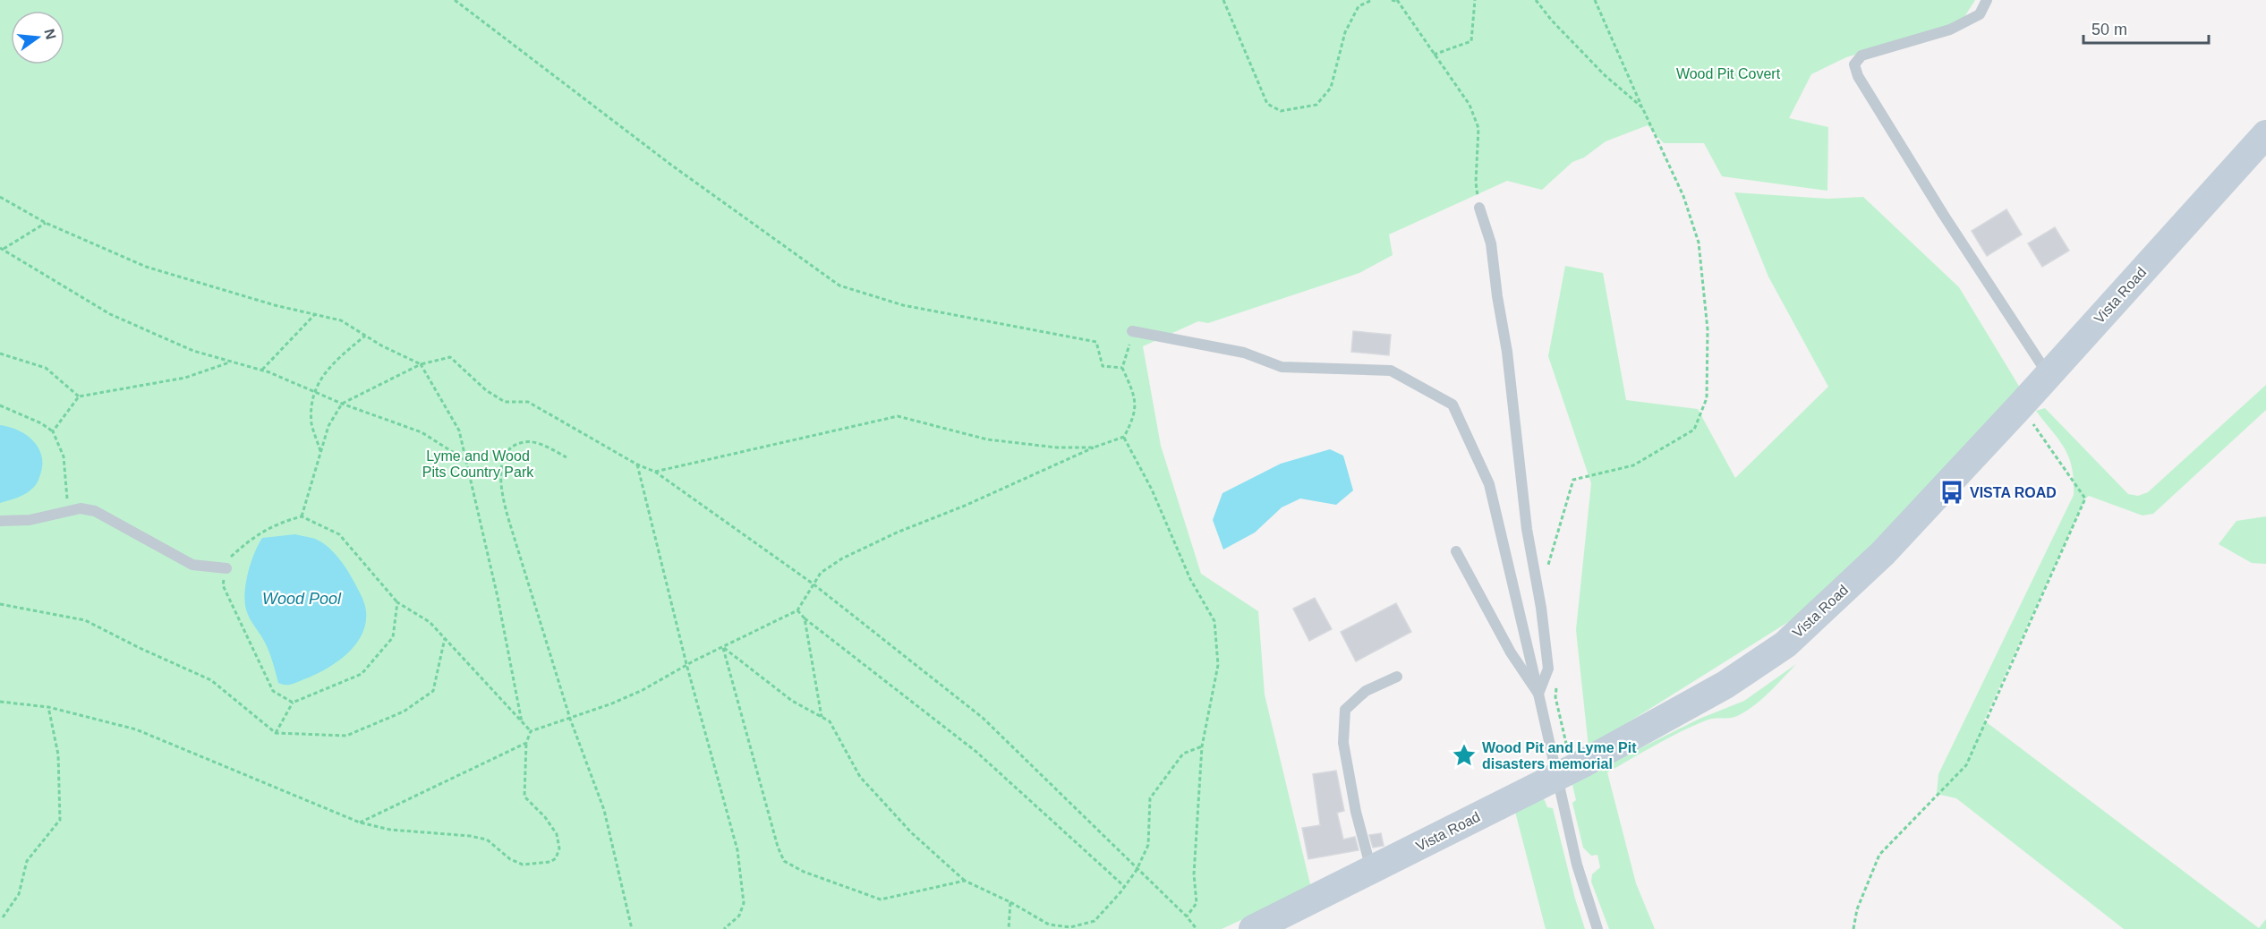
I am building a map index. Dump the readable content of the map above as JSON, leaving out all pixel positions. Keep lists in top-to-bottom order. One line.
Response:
{"streets":{"main road":["Vista Road"]},"water":["Wood Pool"],"parks":["Wood Pit Covert","Lyme and Wood Pits Country Park"],"places":{"bus stop":["VISTA ROAD"],"place":["Wood Pit and Lyme Pit disasters memorial"]},"scale_bar":"50 m","north":"right"}
